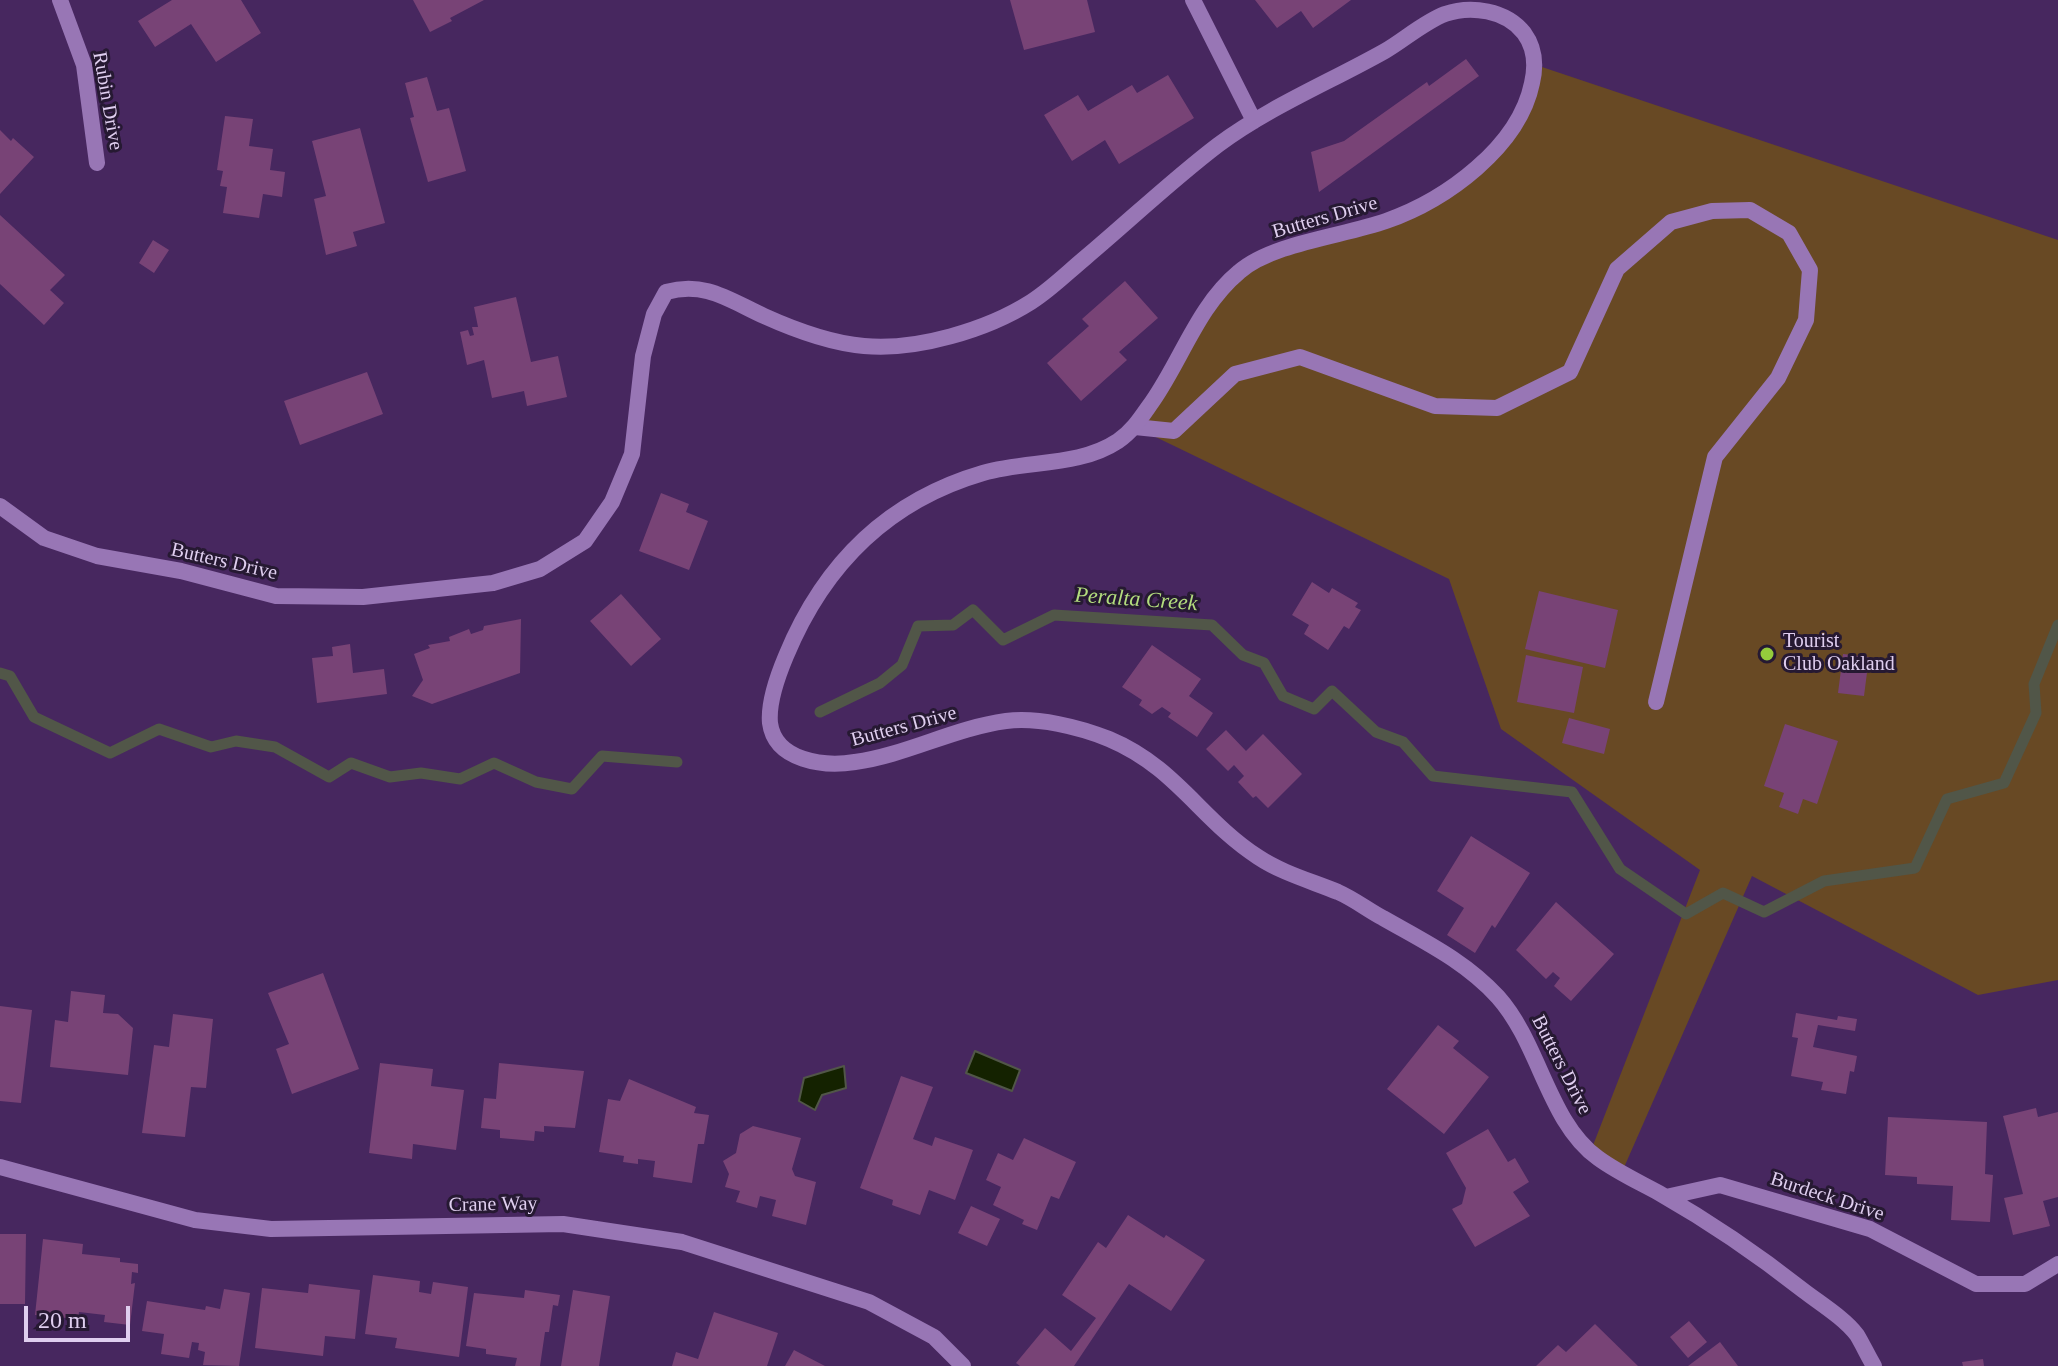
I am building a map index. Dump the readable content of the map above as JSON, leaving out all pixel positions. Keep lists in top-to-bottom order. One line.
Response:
{"streets":{"street":["Rubin Drive","Butters Drive","Burdeck Drive","Crane Way"]},"crossings":[["Butters Drive","Burdeck Drive"]],"water":["Peralta Creek"],"places":["Tourist Club Oakland"],"scale_bar":"20 m"}
